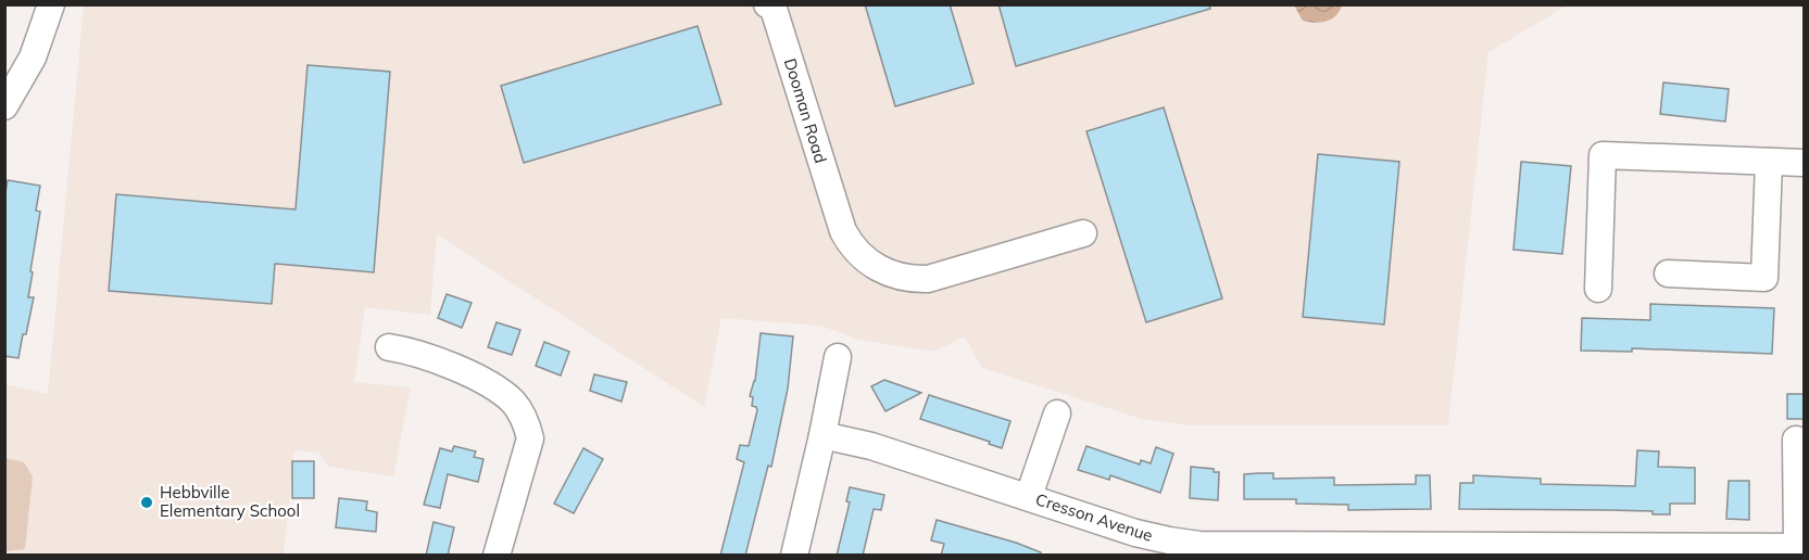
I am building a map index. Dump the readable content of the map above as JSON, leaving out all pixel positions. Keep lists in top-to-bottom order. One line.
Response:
{"streets":{"street":["Dooman Road","Cresson Avenue"]},"places":["Hebbville Elementary School"]}
